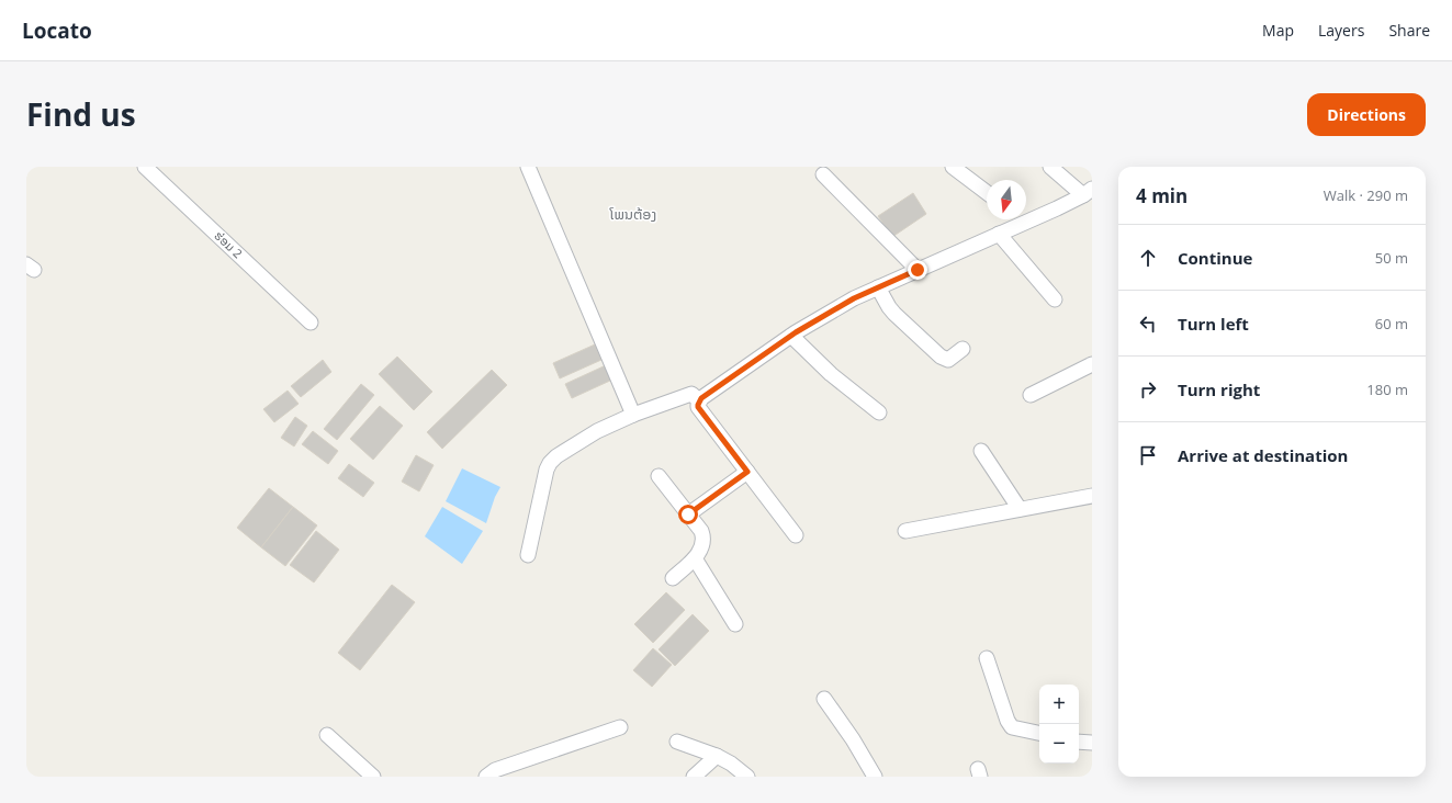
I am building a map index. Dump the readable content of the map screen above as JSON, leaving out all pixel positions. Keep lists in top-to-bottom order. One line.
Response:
{"streets":{"street":["ຮ່ອມ 2"]},"districts":["ໂພນຕ້ອງ"],"north":"bottom","page":{"header":"Locato","nav":["Map","Layers","Share"],"title":"Find us","buttons":"Directions","heading":["4 min","Walk · 290 m"],"list":[["Continue","50 m"],["Turn left","60 m"],["Turn right","180 m"],"Arrive at destination"],"map_buttons":["+","−"]}}
